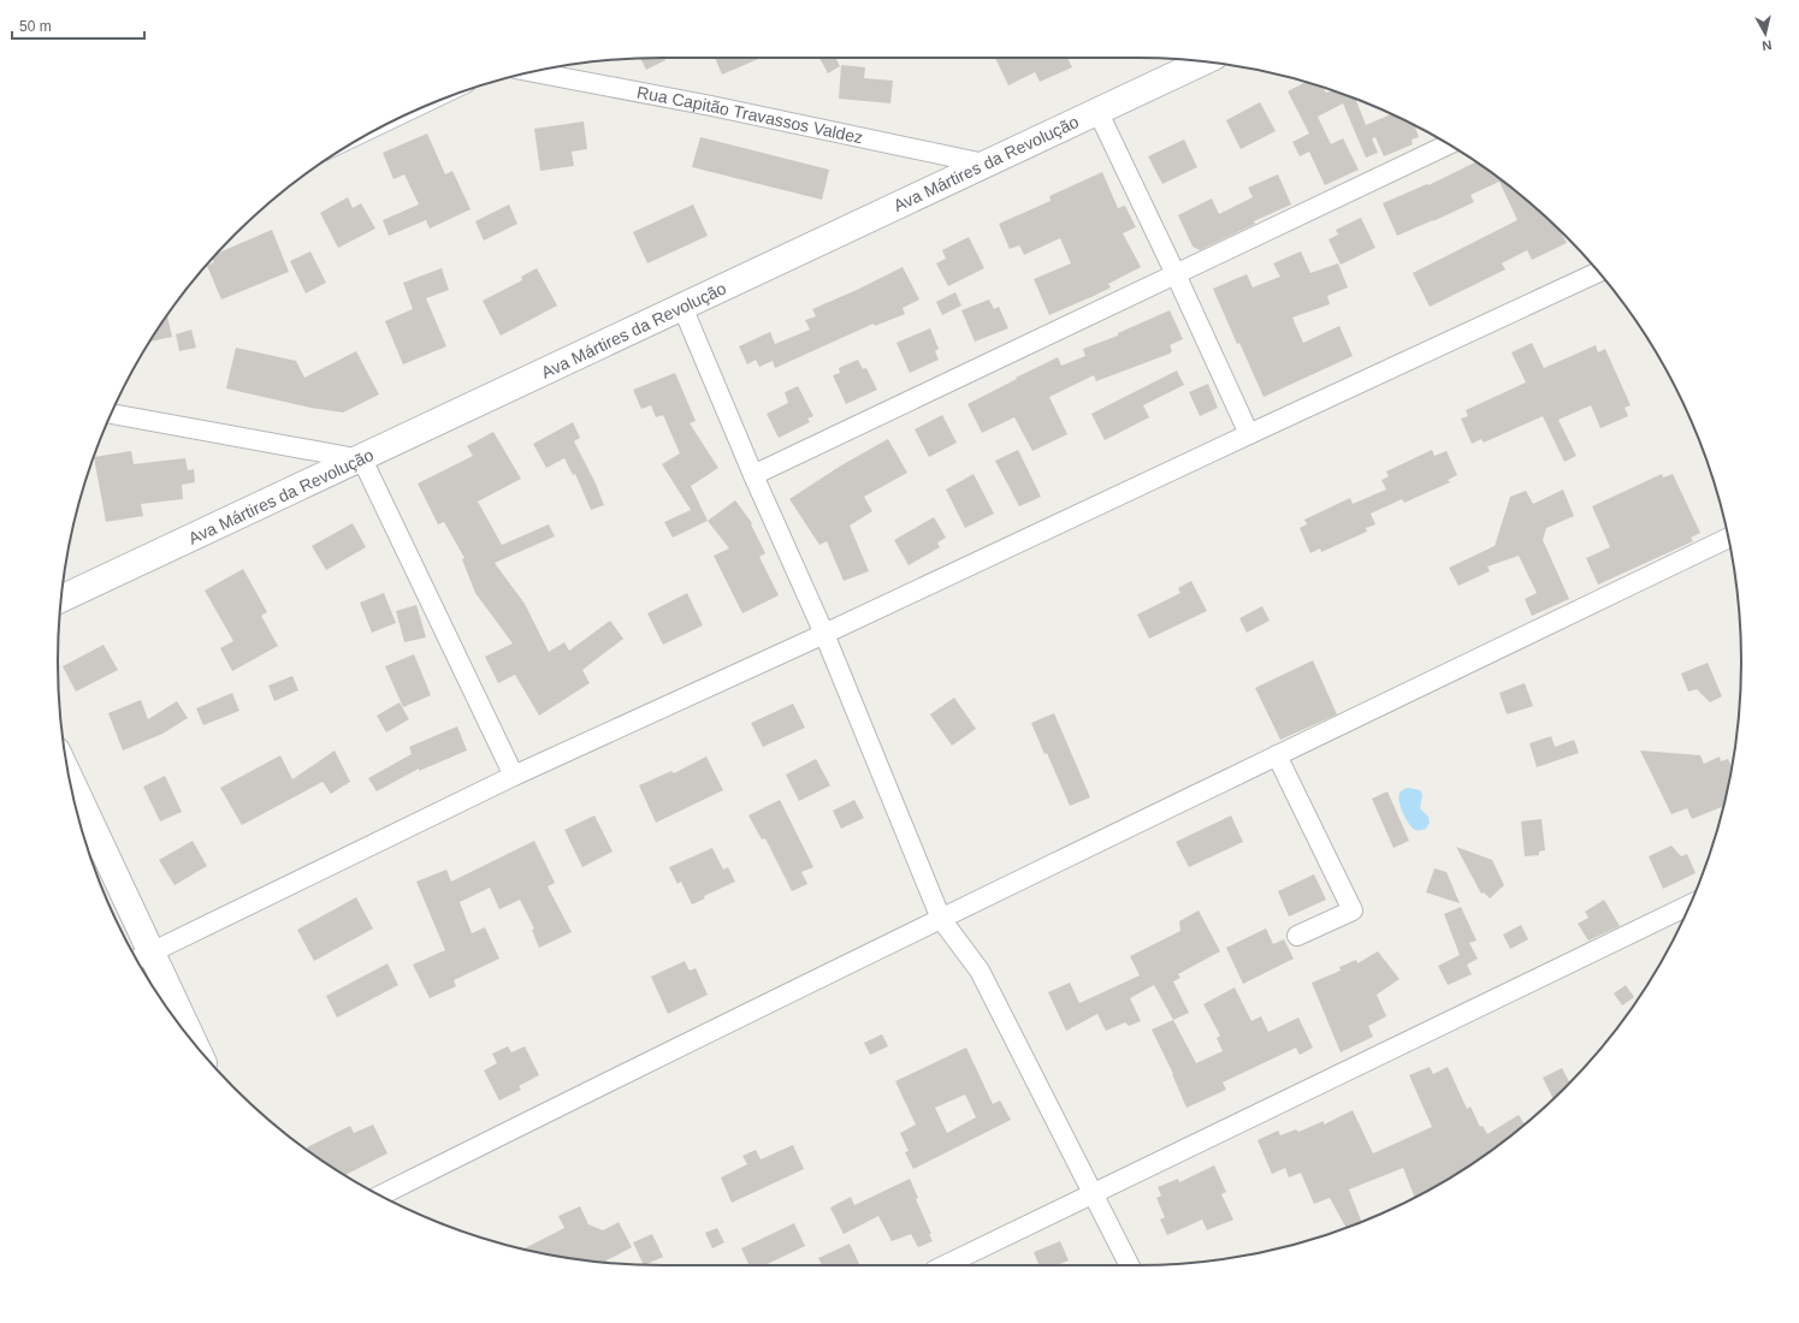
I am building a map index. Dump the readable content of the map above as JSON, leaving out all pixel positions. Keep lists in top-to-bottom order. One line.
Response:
{"streets":{"street":["Rua Capitão Travassos Valdez","Ava Mártires da Revolução"]},"crossings":[["Rua Capitão Travassos Valdez","Ava Mártires da Revolução"]],"scale_bar":"50 m","north":"bottom"}
